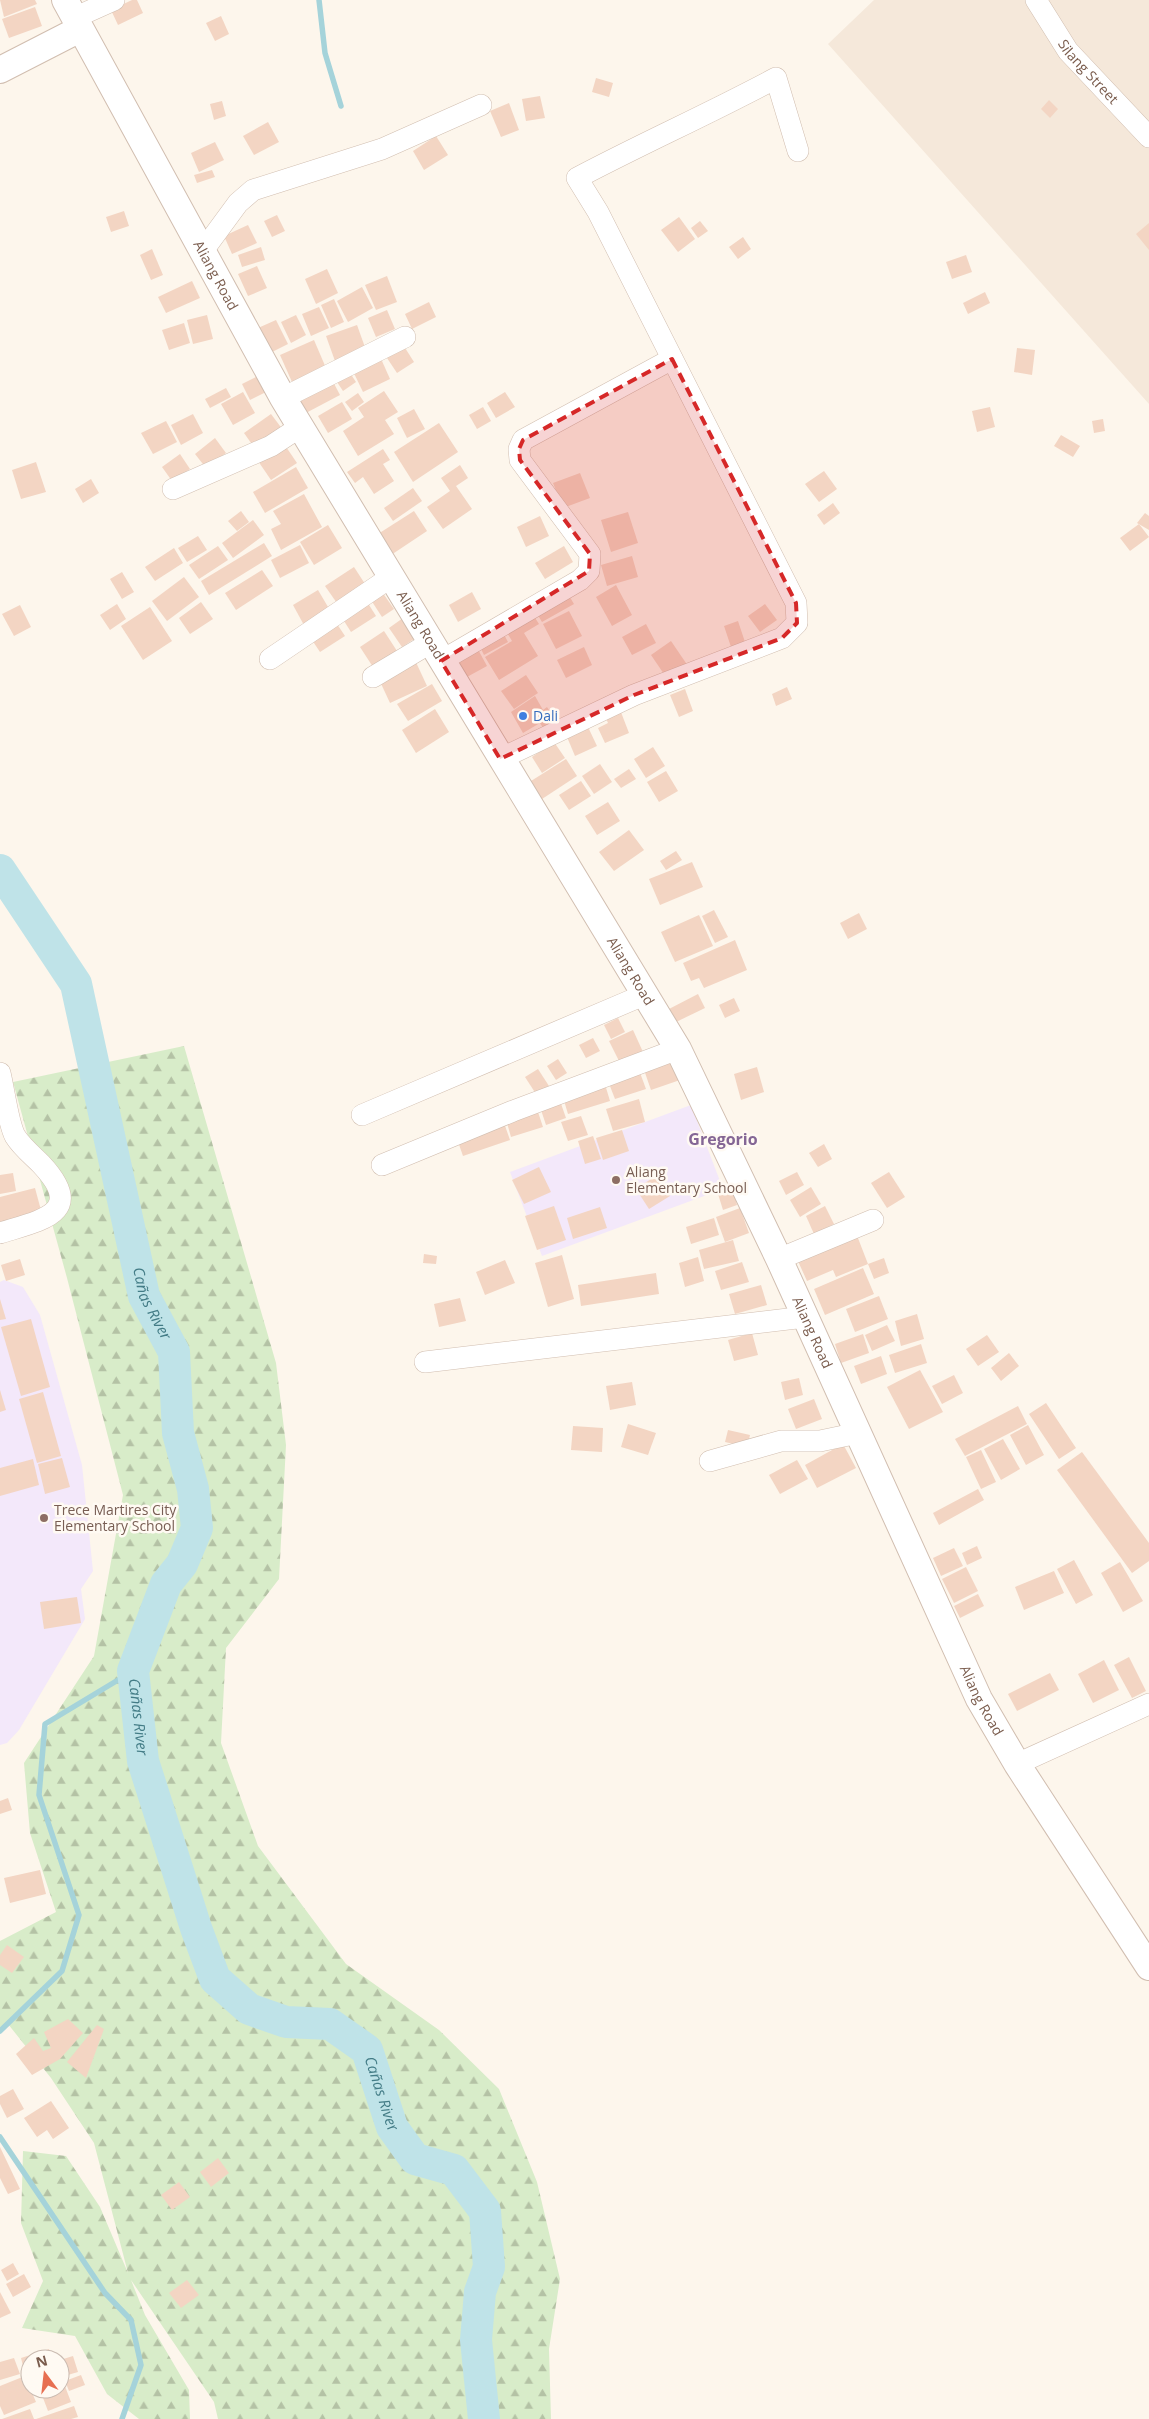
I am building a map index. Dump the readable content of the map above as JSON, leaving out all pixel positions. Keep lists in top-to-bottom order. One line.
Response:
{"streets":{"street":["Silang Street","Aliang Road"]},"districts":["Gregorio"],"water":["Cañas River"],"places":["Dali","Aliang Elementary School","Trece Martires City Elementary School"],"north":"top"}
